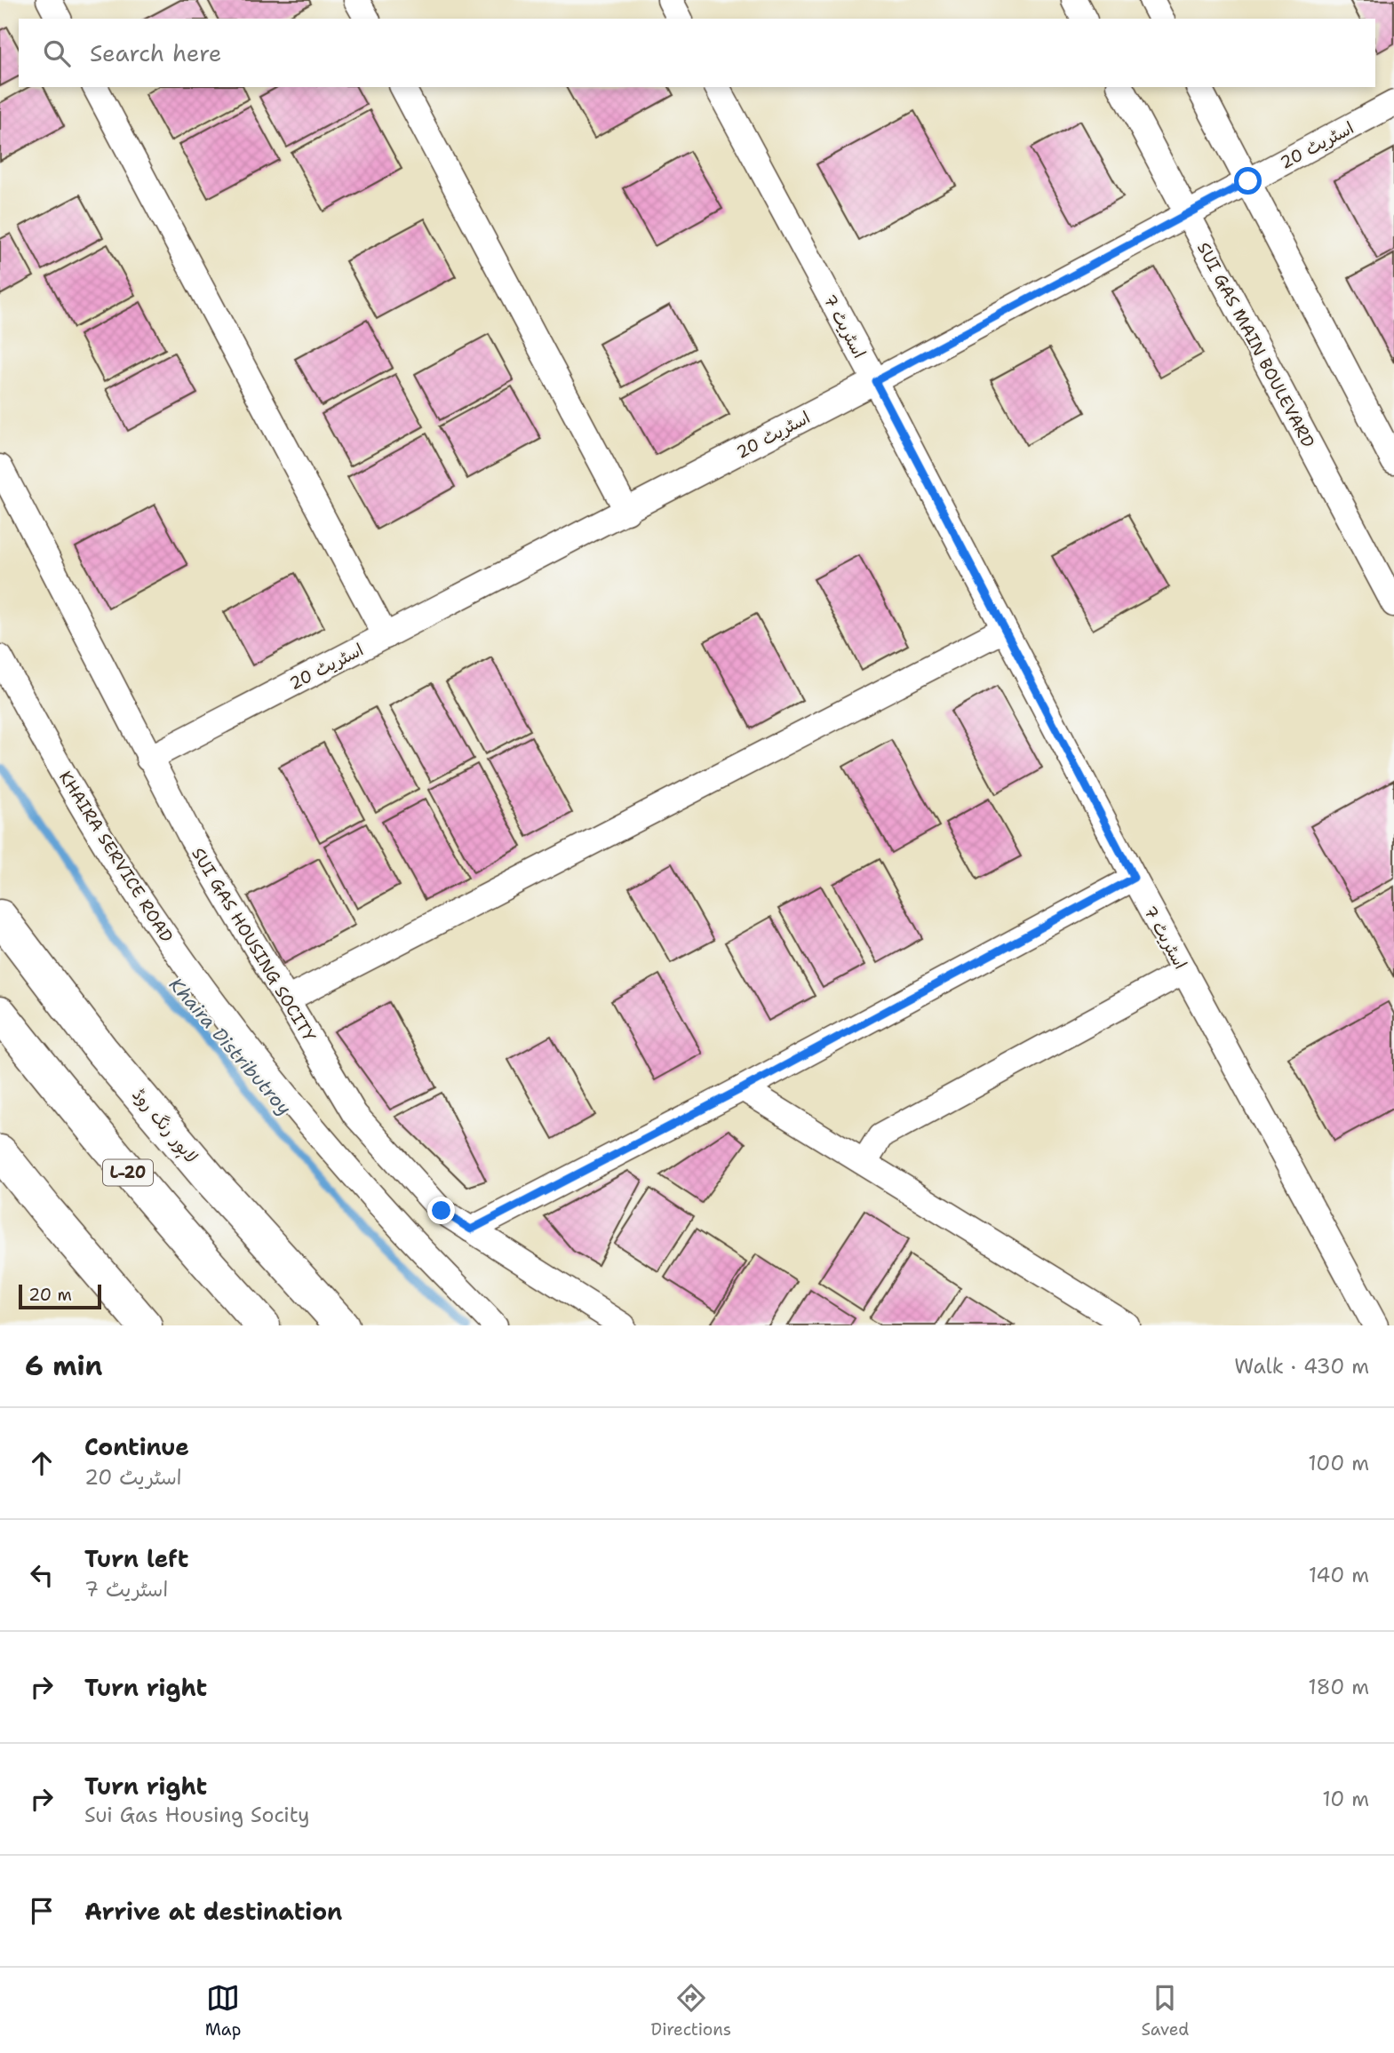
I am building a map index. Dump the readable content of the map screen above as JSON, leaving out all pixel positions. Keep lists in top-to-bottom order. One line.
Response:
{"streets":{"main road":["لاہور رنگ روڈ","L-20"],"street":["اسٹریٹ 20","اسٹریٹ 7","SUI GAS MAIN BOULEVARD","KHAIRA SERVICE ROAD","SUI GAS HOUSING SOCITY"]},"crossings":[["اسٹریٹ 20","اسٹریٹ 7"],["اسٹریٹ 20","SUI GAS MAIN BOULEVARD"],["اسٹریٹ 20","SUI GAS HOUSING SOCITY"]],"water":["Khaira Distributroy"],"scale_bar":"20 m","page":{"search":"Search here","scale":"20 m","heading":["6 min","Walk · 430 m"],"list":[["Continue","اسٹریٹ 20","100 m"],["Turn left","اسٹریٹ 7","140 m"],["Turn right","180 m"],["Turn right","Sui Gas Housing Socity","10 m"],"Arrive at destination"],"nav":["Map","Directions","Saved"]}}
